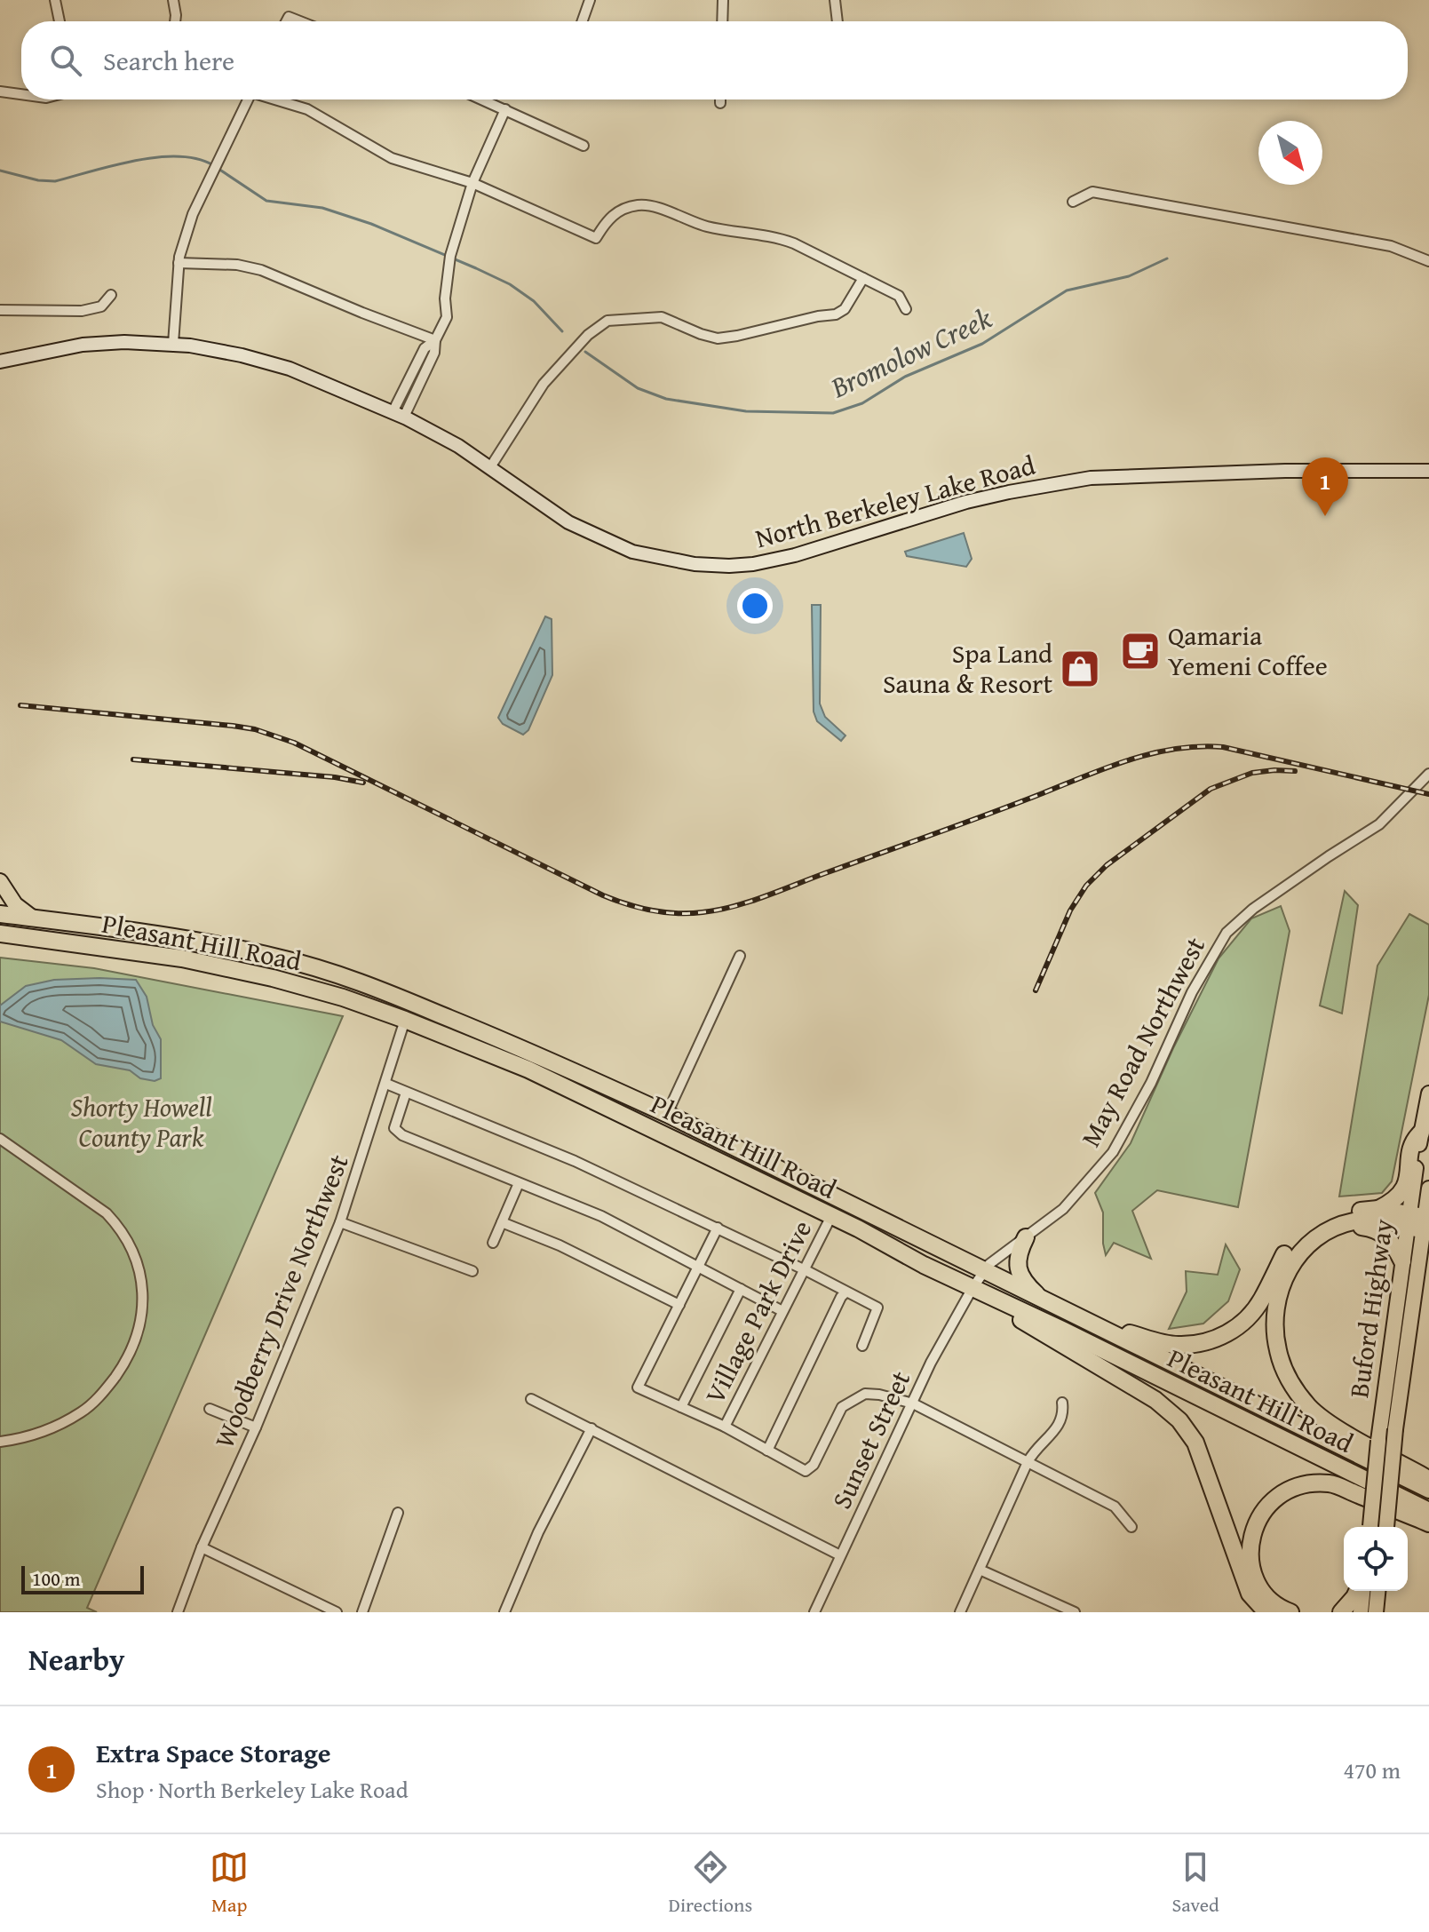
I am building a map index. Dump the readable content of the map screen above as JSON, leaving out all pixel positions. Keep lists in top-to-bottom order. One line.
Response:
{"streets":{"highway":["Pleasant Hill Road"],"main road":["Buford Highway"],"street":["North Berkeley Lake Road","May Road Northwest","Woodberry Drive Northwest","Village Park Drive","Sunset Street"]},"crossings":[["Pleasant Hill Road","May Road Northwest"],["Pleasant Hill Road","Woodberry Drive Northwest"],["Pleasant Hill Road","Village Park Drive"],["Pleasant Hill Road","Sunset Street"],["May Road Northwest","Sunset Street"]],"water":["Bromolow Creek"],"parks":["Shorty Howell County Park"],"places":{"cafe":["Qamaria Yemeni Coffee"],"shop":["Spa Land Sauna & Resort"]},"scale_bar":"100 m","north":"bottom right","page":{"search":"Search here","pins":"1","scale":"100 m","heading":"Nearby","list":[{"mark":"1","name":"Extra Space Storage","note":"Shop · North Berkeley Lake Road","value":"470 m"}],"nav":["Map","Directions","Saved"]}}
